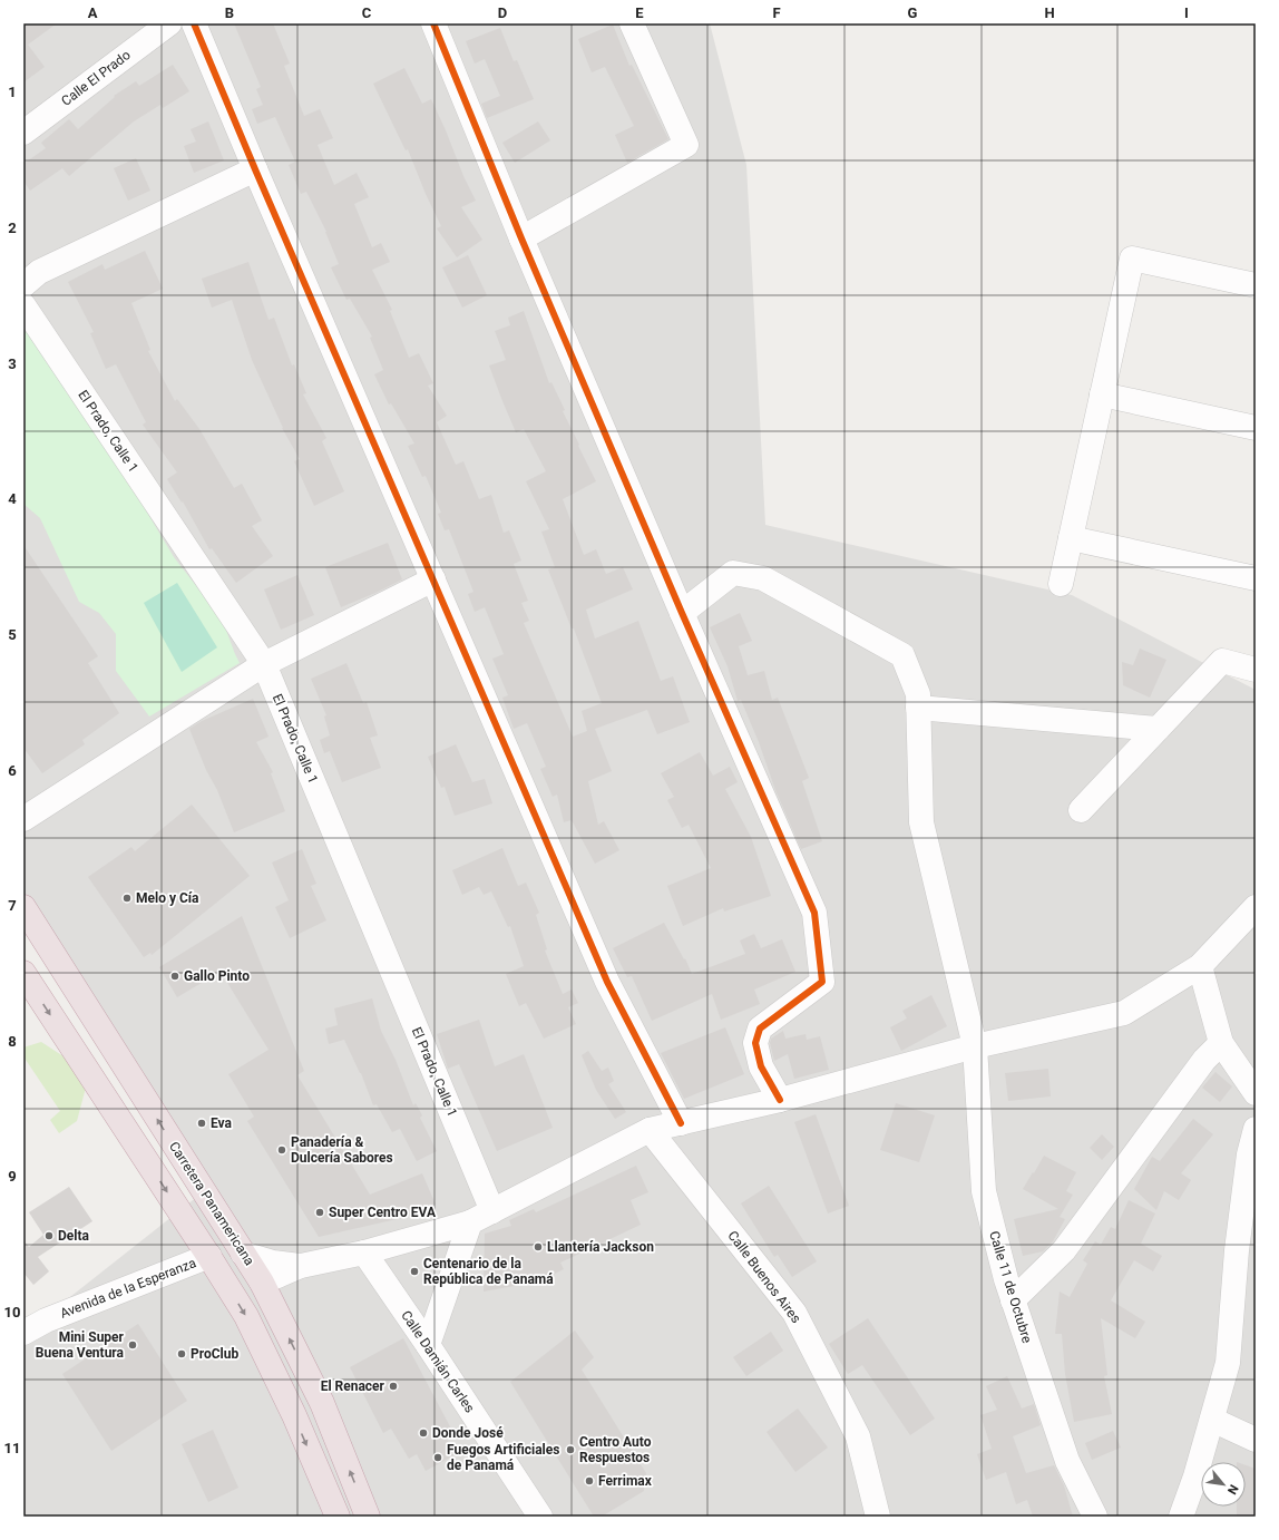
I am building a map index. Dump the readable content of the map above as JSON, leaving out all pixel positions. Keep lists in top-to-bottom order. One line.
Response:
{"streets":{"highway":["Carretera Panamericana"],"street":["Calle El Prado","El Prado, Calle 1","Calle Buenos Aires","Calle 11 de Octubre","Avenida de la Esperanza","Calle Damián Carles"]},"places":["Melo y Cía","Gallo Pinto","Eva","Panadería & Dulcería Sabores","Super Centro EVA","Delta","Llantería Jackson","Centenario de la República de Panamá","Mini Super Buena Ventura","ProClub","El Renacer","Donde José","Centro Auto Respuestos","Fuegos Artificiales de Panamá","Ferrimax"],"north":"bottom right","grid":{"columns":["A","B","C","D","E","F","G","H","I"],"rows":["1","2","3","4","5","6","7","8","9","10","11"]}}
